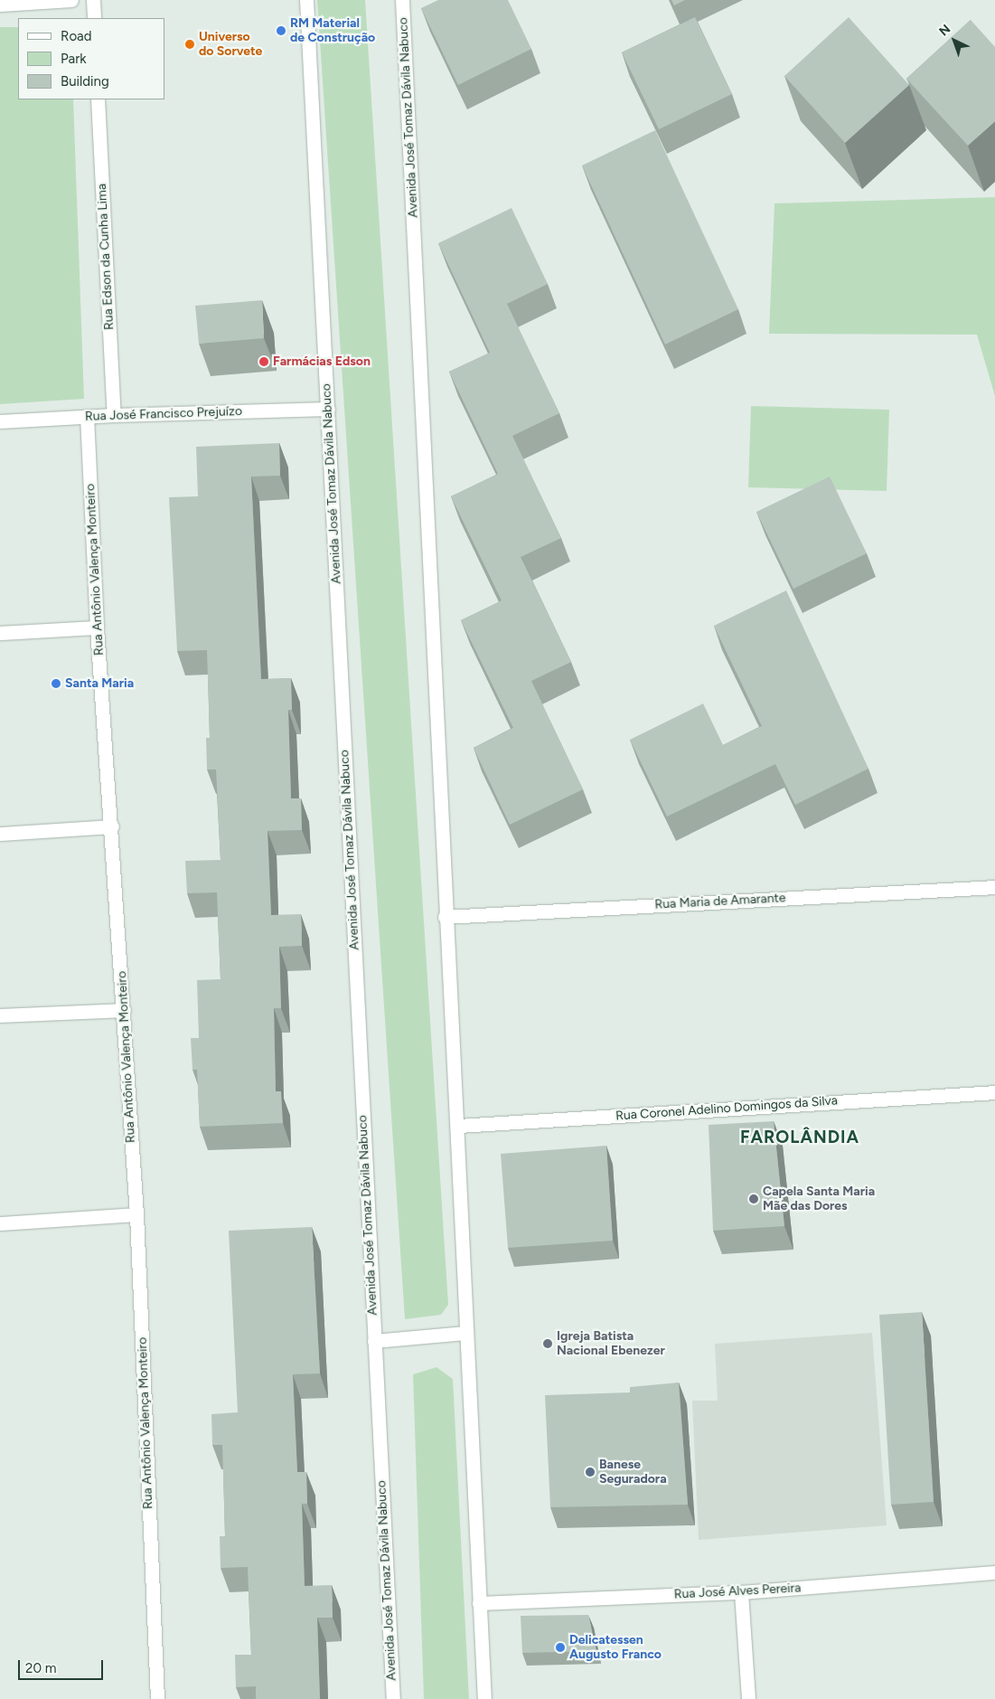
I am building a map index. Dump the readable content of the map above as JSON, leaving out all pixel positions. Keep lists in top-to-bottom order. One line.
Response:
{"streets":{"street":["Avenida José Tomaz Dávila Nabuco","Rua Edson da Cunha Lima","Rua José Francisco Prejuízo","Rua Antônio Valença Monteiro","Rua Maria de Amarante","Rua Coronel Adelino Domingos da Silva","Rua José Alves Pereira"]},"crossings":[["Avenida José Tomaz Dávila Nabuco","Rua José Francisco Prejuízo"],["Avenida José Tomaz Dávila Nabuco","Rua Maria de Amarante"],["Avenida José Tomaz Dávila Nabuco","Rua Coronel Adelino Domingos da Silva"],["Avenida José Tomaz Dávila Nabuco","Rua José Alves Pereira"],["Rua Edson da Cunha Lima","Rua José Francisco Prejuízo"],["Rua José Francisco Prejuízo","Rua Antônio Valença Monteiro"]],"districts":["FAROLÂNDIA"],"places":["RM Material de Construção","Universo do Sorvete","Farmácias Edson","Santa Maria","Capela Santa Maria Mãe das Dores","Igreja Batista Nacional Ebenezer","Banese Seguradora","Delicatessen Augusto Franco"],"legend":["Road","Park","Building"],"scale_bar":"20 m","north":"top left"}
